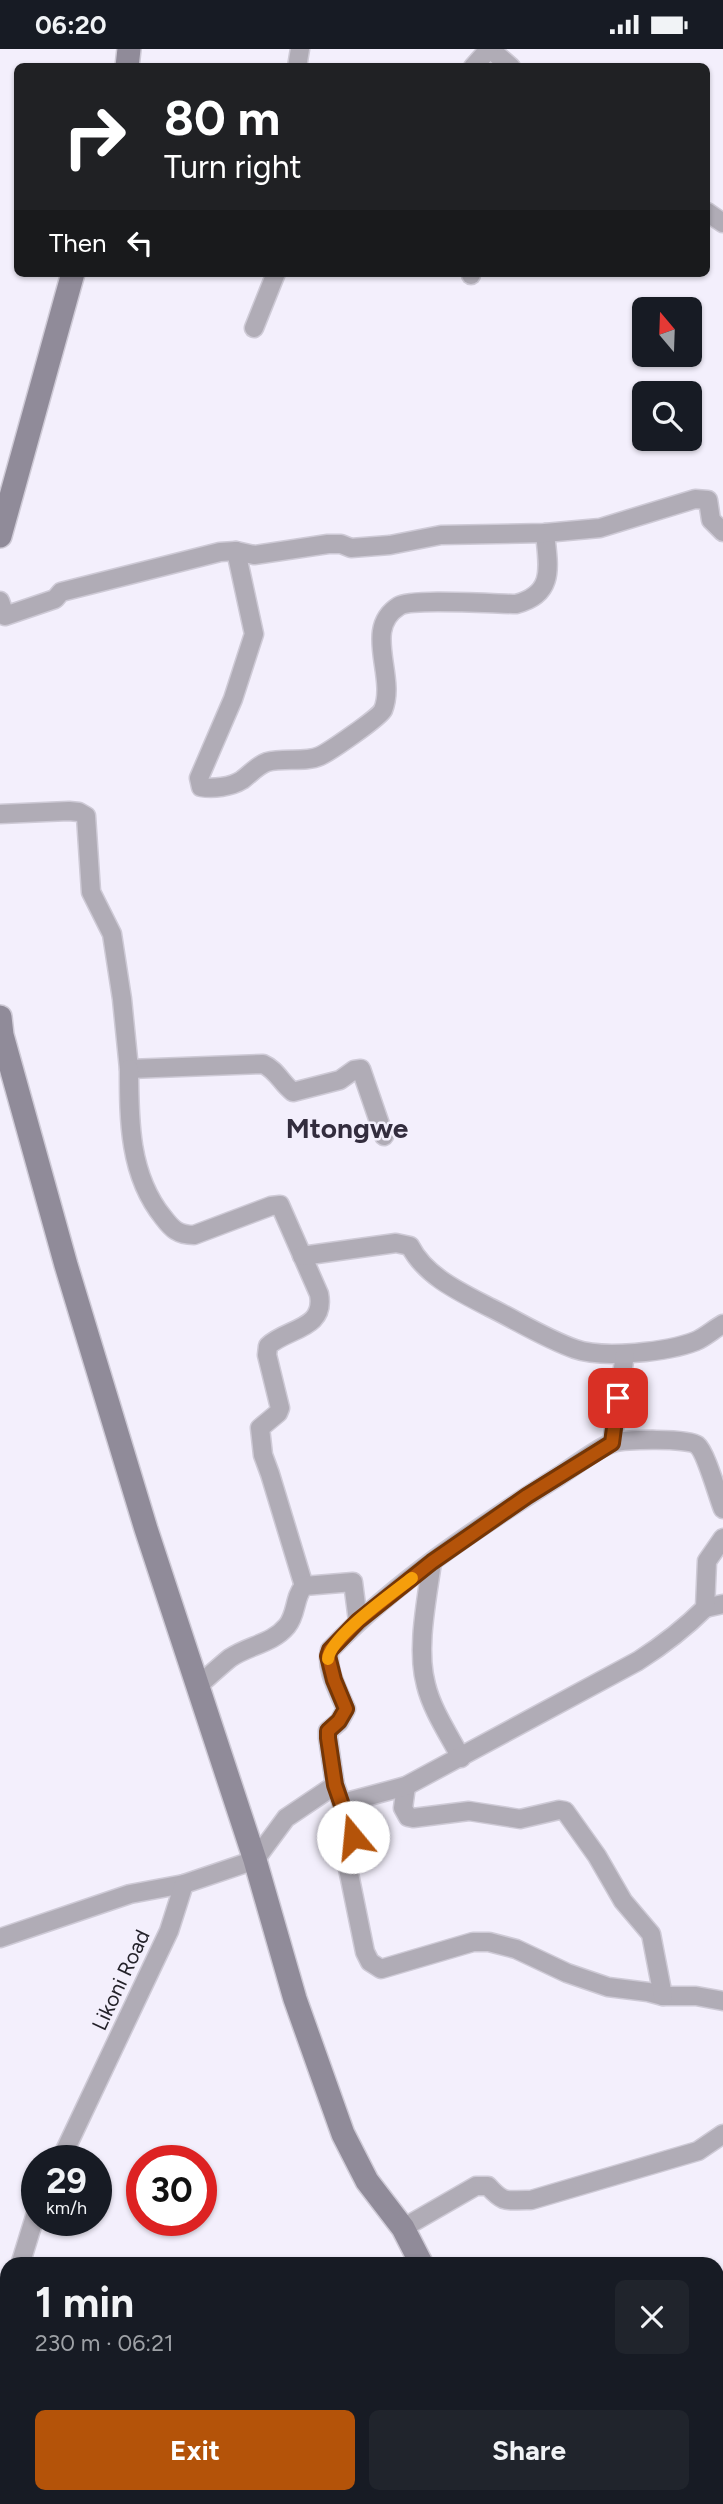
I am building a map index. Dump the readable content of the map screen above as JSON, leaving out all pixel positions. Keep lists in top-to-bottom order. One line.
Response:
{"streets":{"street":["Likoni Road"]},"districts":["Mtongwe"],"north":"top","page":{"status":"06:20","turn":["80 m","Turn right"],"then":"Then","speed":"29 km/h","limit":"30","heading":["1 min","230 m · 06:21"],"buttons":["Exit","Share"]}}
